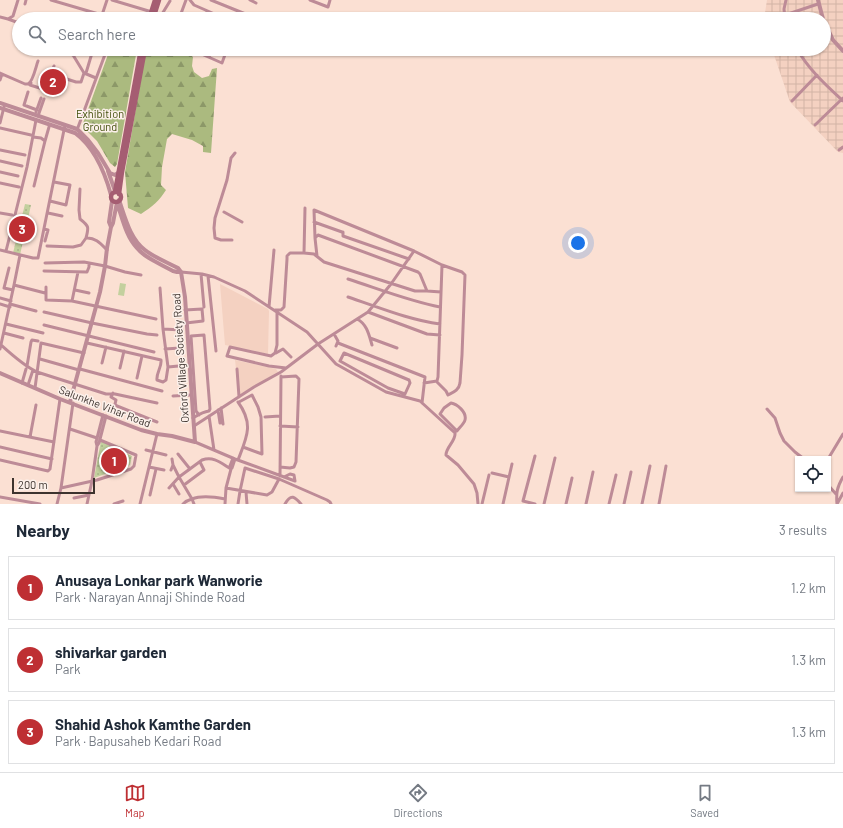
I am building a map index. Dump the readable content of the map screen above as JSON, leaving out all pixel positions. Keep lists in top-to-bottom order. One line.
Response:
{"streets":{"street":["Oxford Village Society Road","Salunkhe Vihar Road"]},"crossings":[["Oxford Village Society Road","Salunkhe Vihar Road"]],"parks":["Exhibition Ground"],"scale_bar":"200 m","page":{"search":"Search here","pins":["2","3","1"],"scale":"200 m","heading":["Nearby","3 results"],"list":[{"mark":"1","name":"Anusaya Lonkar park Wanworie","note":"Park · Narayan Annaji Shinde Road","value":"1.2 km"},{"mark":"2","name":"shivarkar garden","note":"Park","value":"1.3 km"},{"mark":"3","name":"Shahid Ashok Kamthe Garden","note":"Park · Bapusaheb Kedari Road","value":"1.3 km"}],"nav":["Map","Directions","Saved"]}}
